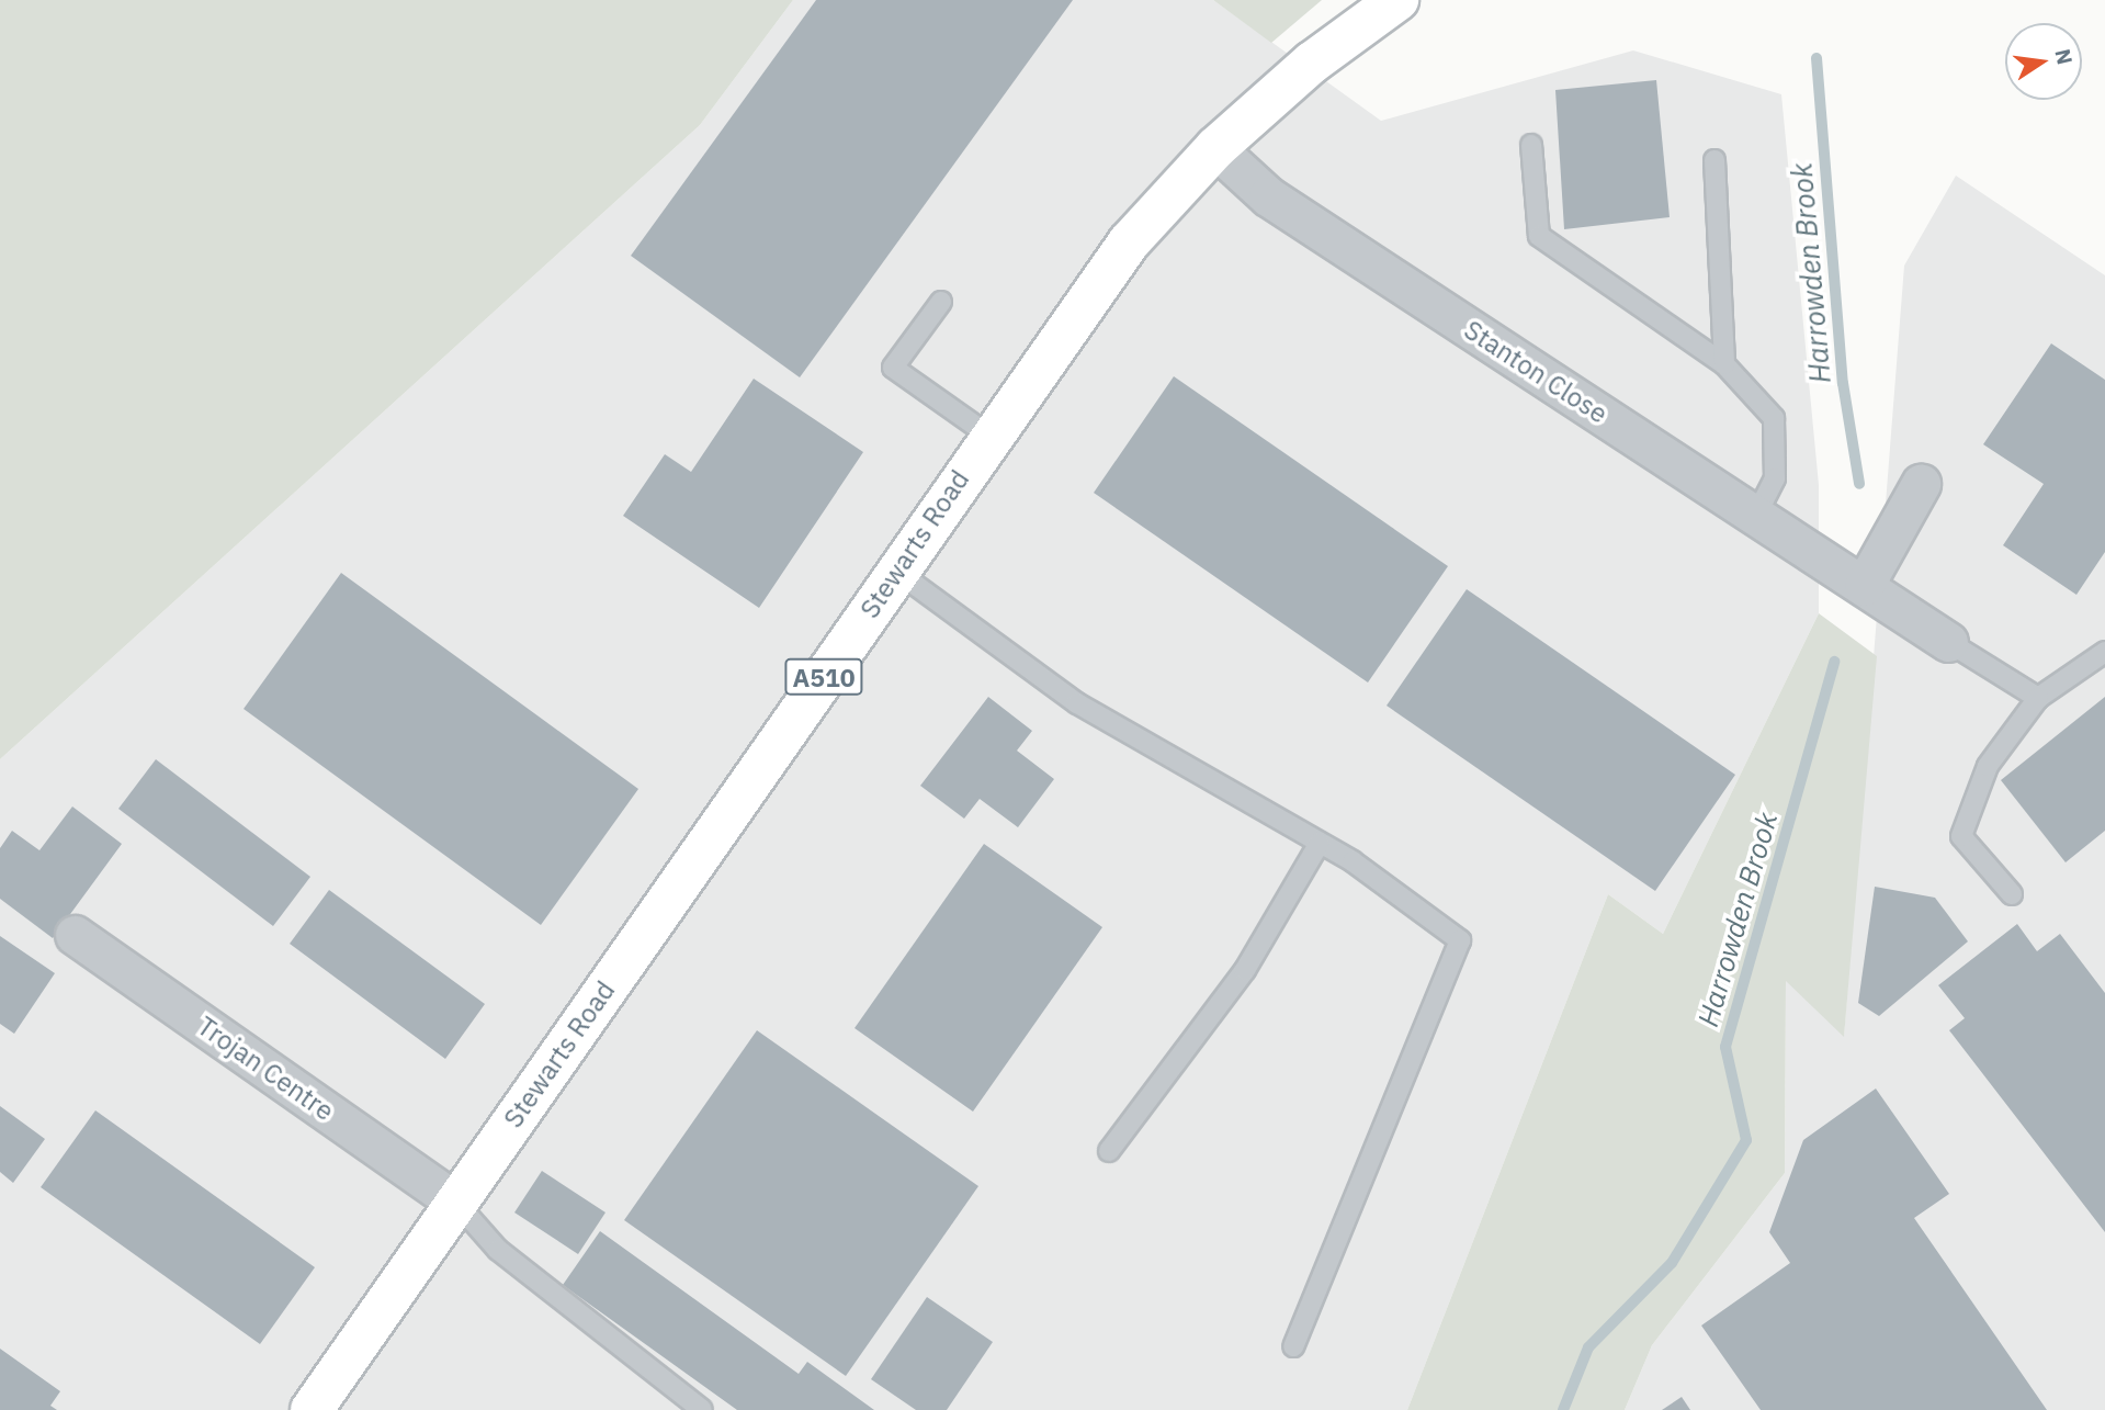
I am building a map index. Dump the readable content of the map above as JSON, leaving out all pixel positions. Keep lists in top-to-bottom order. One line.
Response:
{"streets":{"main road":["Stewarts Road","A510"],"street":["Stanton Close","Trojan Centre"]},"crossings":[["Stanton Close","Stewarts Road"],["Stewarts Road","Trojan Centre"]],"water":["Harrowden Brook"],"north":"right"}
